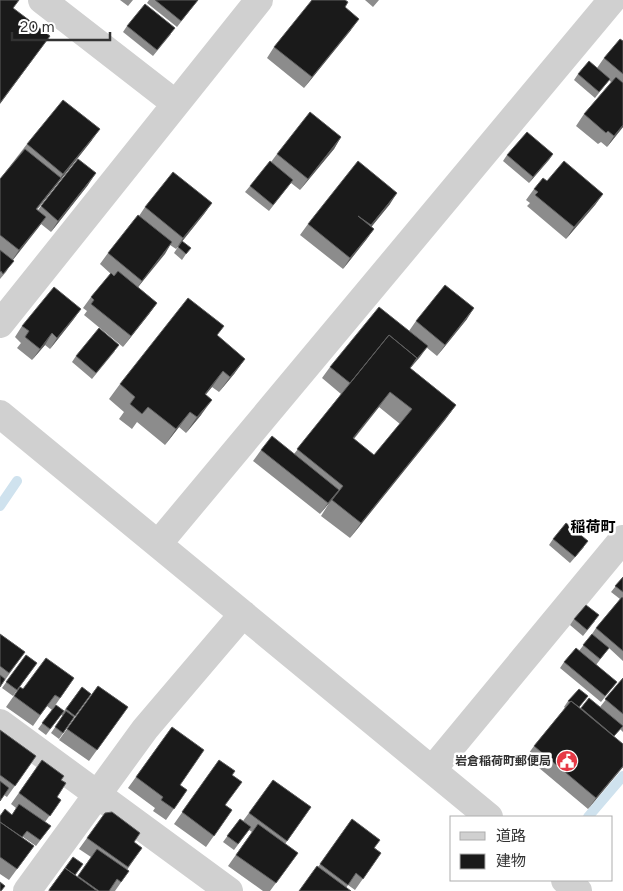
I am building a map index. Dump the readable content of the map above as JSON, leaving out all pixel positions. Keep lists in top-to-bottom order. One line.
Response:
{"districts":["稲荷町"],"places":{"public building":["岩倉稲荷町郵便局"]},"legend":["道路","建物"],"scale_bar":"20 m"}
